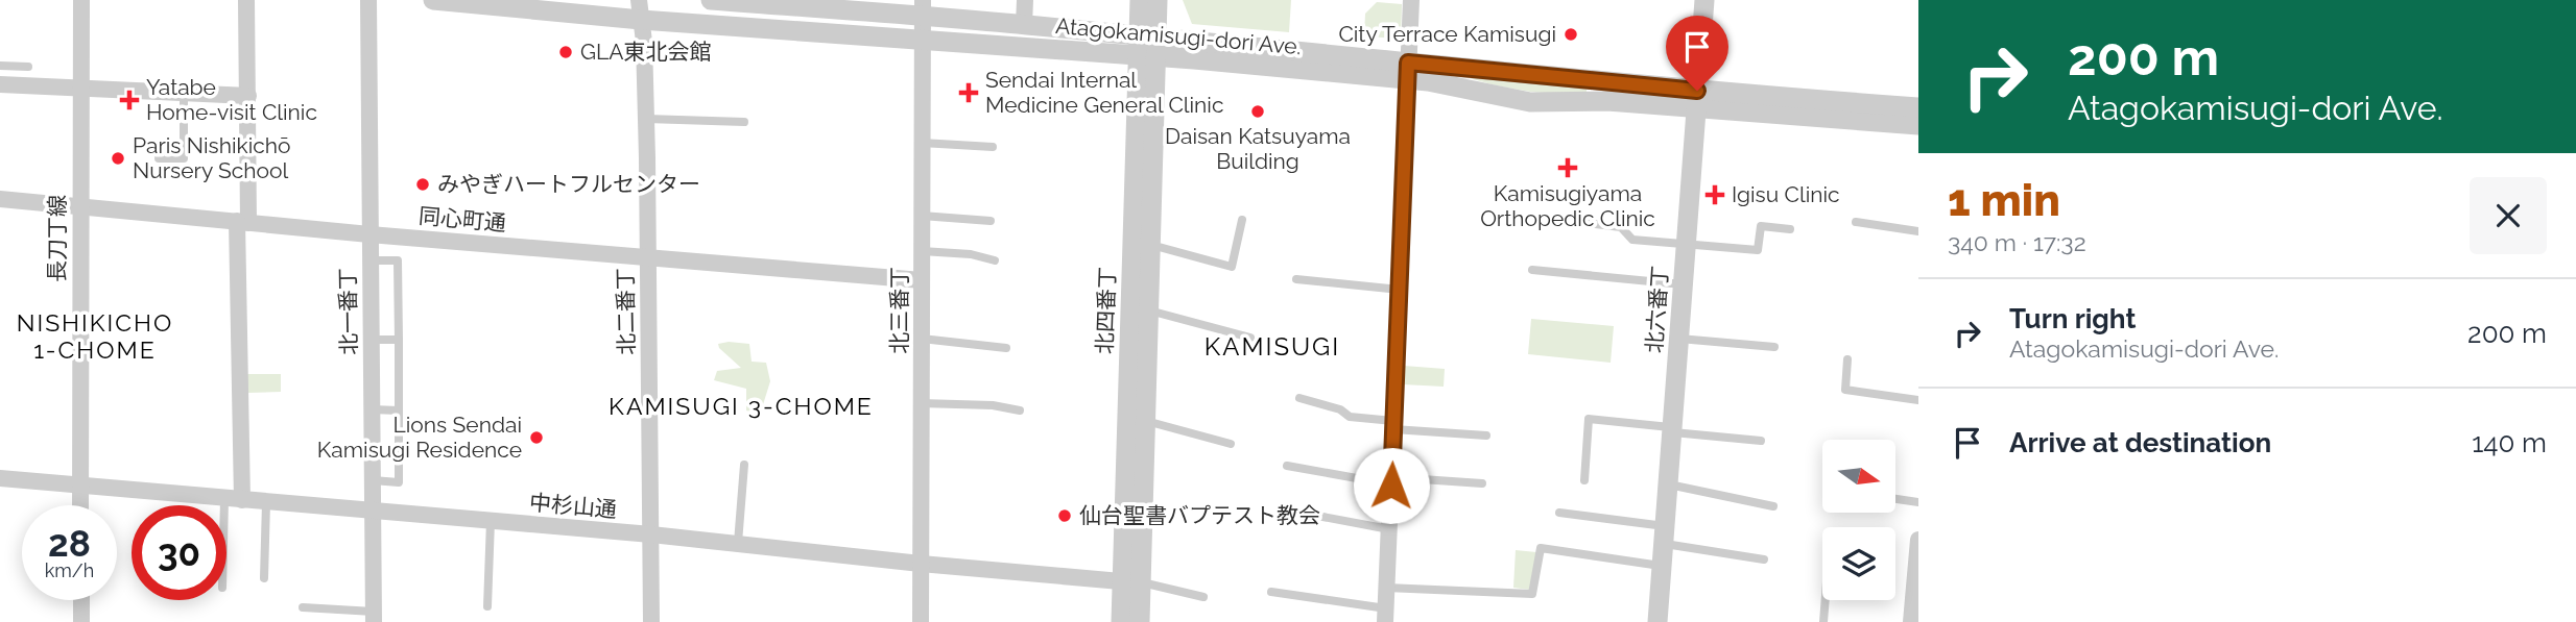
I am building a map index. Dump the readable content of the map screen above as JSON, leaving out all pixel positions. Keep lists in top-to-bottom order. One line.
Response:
{"streets":{"street":["Atagokamisugi-dori Ave.","同心町通","長刀丁線","北六番丁","北三番丁","北四番丁","北一番丁","北二番丁","中杉山通"]},"crossings":[["Atagokamisugi-dori Ave.","北六番丁"],["Atagokamisugi-dori Ave.","北三番丁"],["Atagokamisugi-dori Ave.","北四番丁"],["Atagokamisugi-dori Ave.","北二番丁"],["同心町通","長刀丁線"],["同心町通","北三番丁"],["同心町通","北一番丁"],["同心町通","北二番丁"],["長刀丁線","中杉山通"],["北三番丁","中杉山通"],["北四番丁","中杉山通"],["北一番丁","中杉山通"],["北二番丁","中杉山通"]],"districts":["NISHIKICHO 1-CHOME","KAMISUGI","KAMISUGI 3-CHOME"],"places":{"other":["City Terrace Kamisugi","GLA東北会館","Daisan Katsuyama Building","Paris Nishikichō Nursery School","みやぎハートフルセンター","Lions Sendai Kamisugi Residence","仙台聖書バプテスト教会"],"health":["Sendai Internal Medicine General Clinic","Yatabe Home-visit Clinic","Kamisugiyama Orthopedic Clinic","Igisu Clinic"]},"north":"right","page":{"turn":["200 m","Atagokamisugi-dori Ave."],"heading":["1 min","340 m · 17:32"],"list":[{"name":"Turn right","note":"Atagokamisugi-dori Ave.","value":"200 m"},{"name":"Arrive at destination","value":"140 m"}],"speed":"28 km/h","limit":"30"}}
